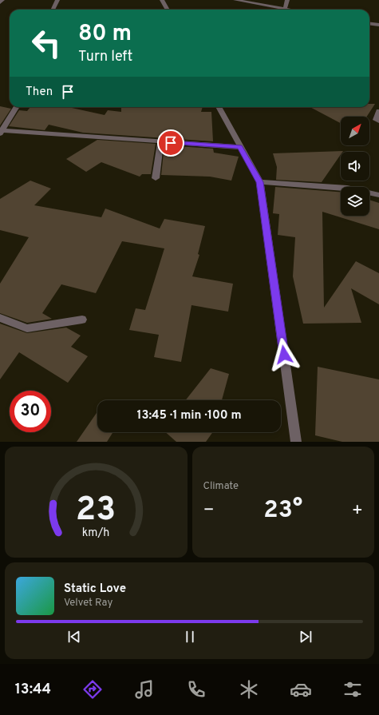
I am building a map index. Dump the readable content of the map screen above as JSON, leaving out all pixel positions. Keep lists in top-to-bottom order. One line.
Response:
{"north":"top right","page":{"turn":["80 m","Turn left"],"then":"Then","limit":"30","trip":"13:45 · 1 min · 100 m","tile":"Climate","heat":["−","23°","+"],"song":["Static Love","Velvet Ray"],"tabs":"13:44","gauge":["23","km/h"]}}
